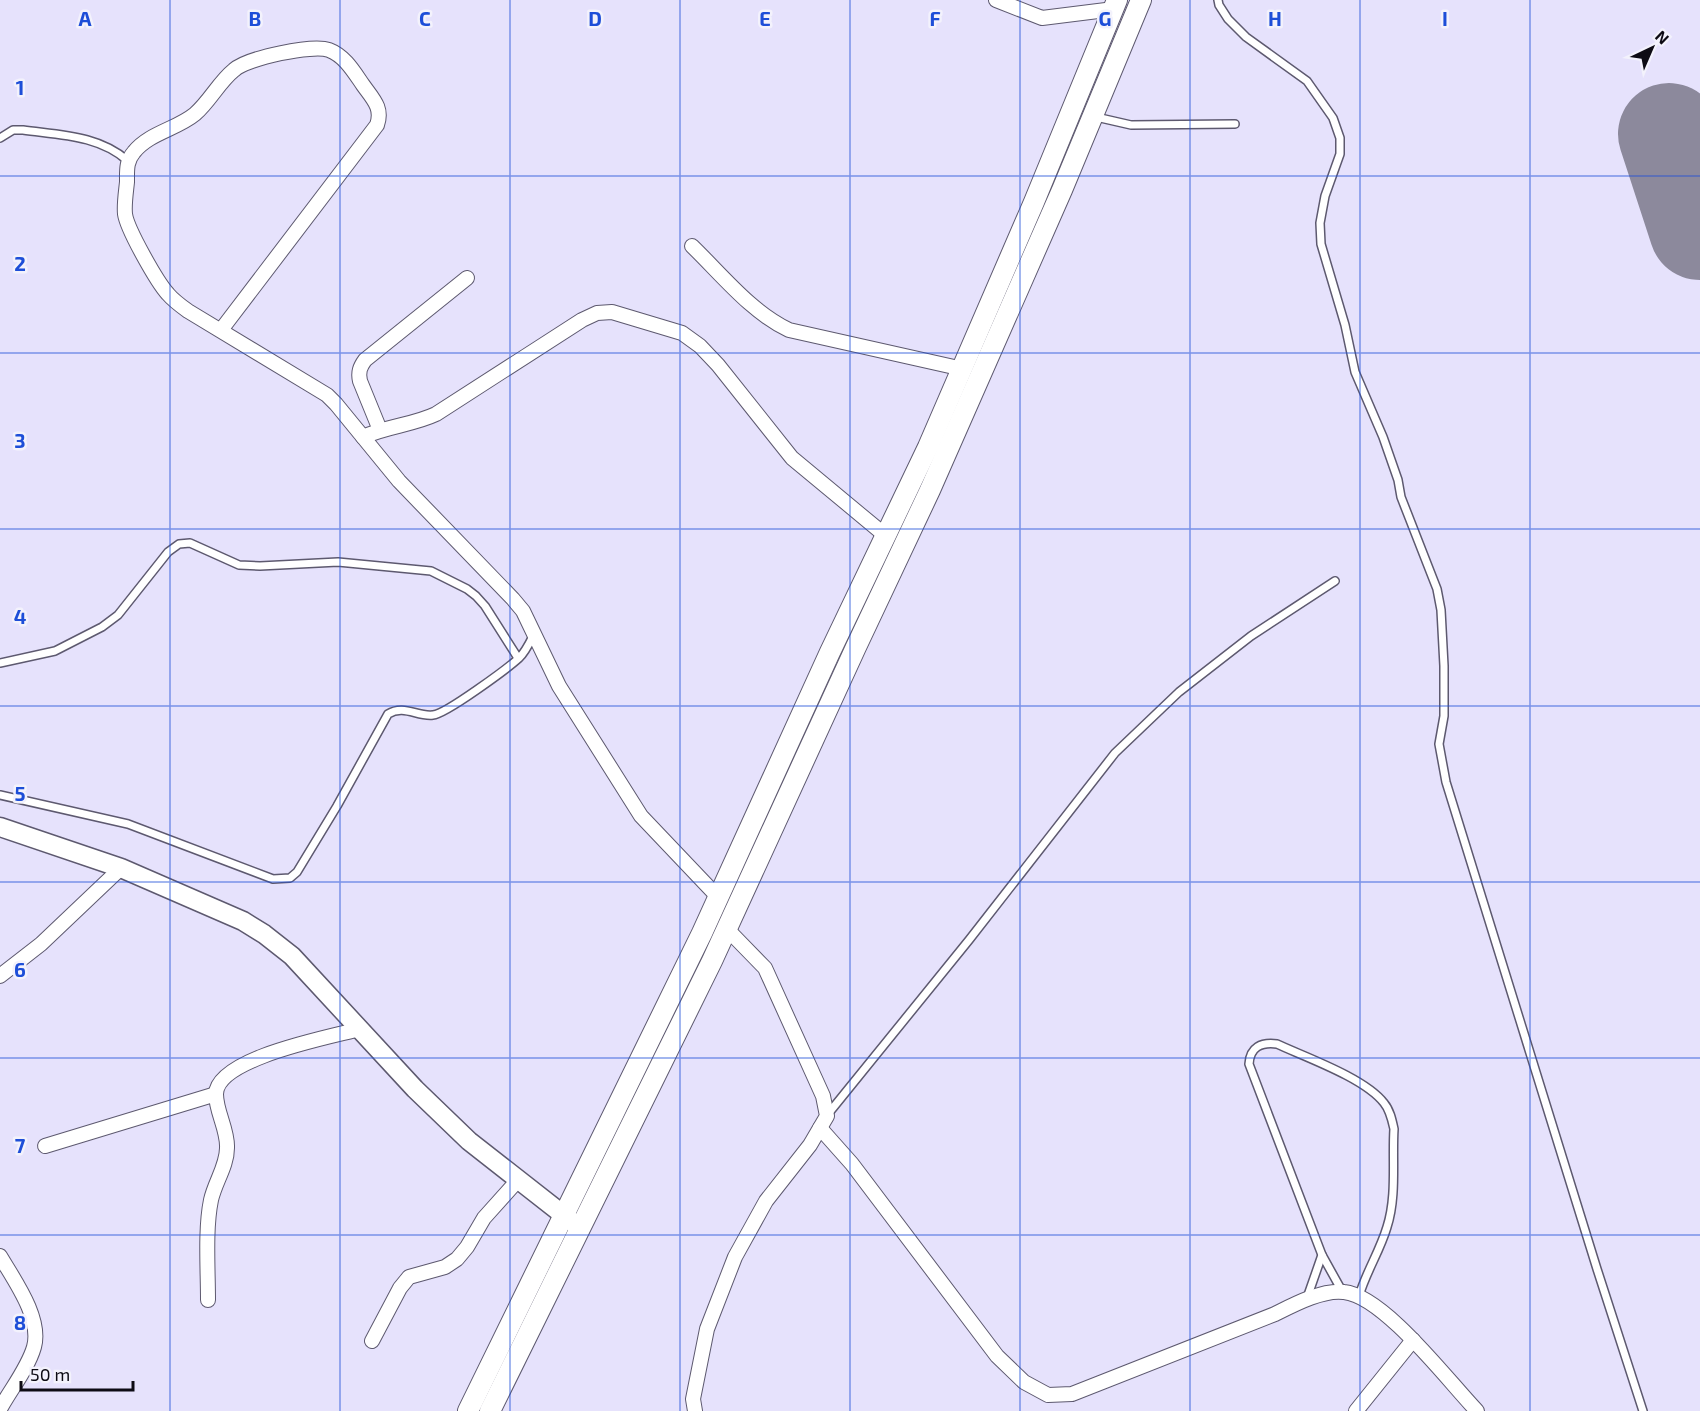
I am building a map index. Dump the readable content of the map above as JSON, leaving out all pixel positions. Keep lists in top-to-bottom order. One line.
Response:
{"scale_bar":"50 m","north":"top right","grid":{"columns":["A","B","C","D","E","F","G","H","I"],"rows":["1","2","3","4","5","6","7","8"]}}
